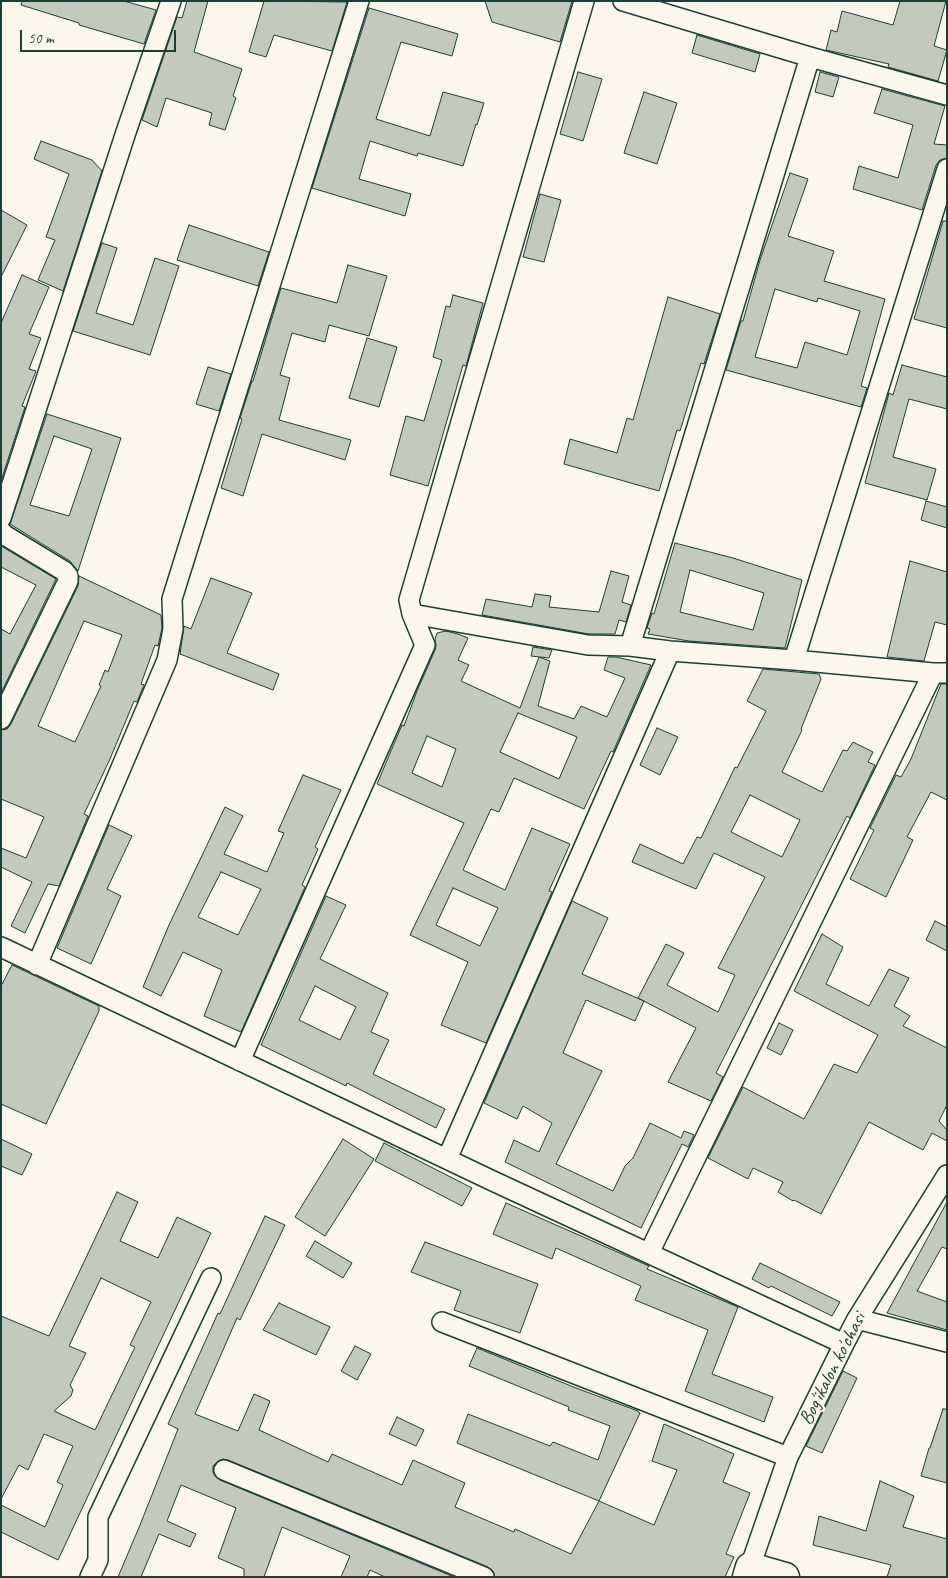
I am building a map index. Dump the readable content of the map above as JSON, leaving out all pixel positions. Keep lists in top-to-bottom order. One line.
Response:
{"streets":{"street":["Bog'ikalon ko'chasi"]},"scale_bar":"50 m"}
